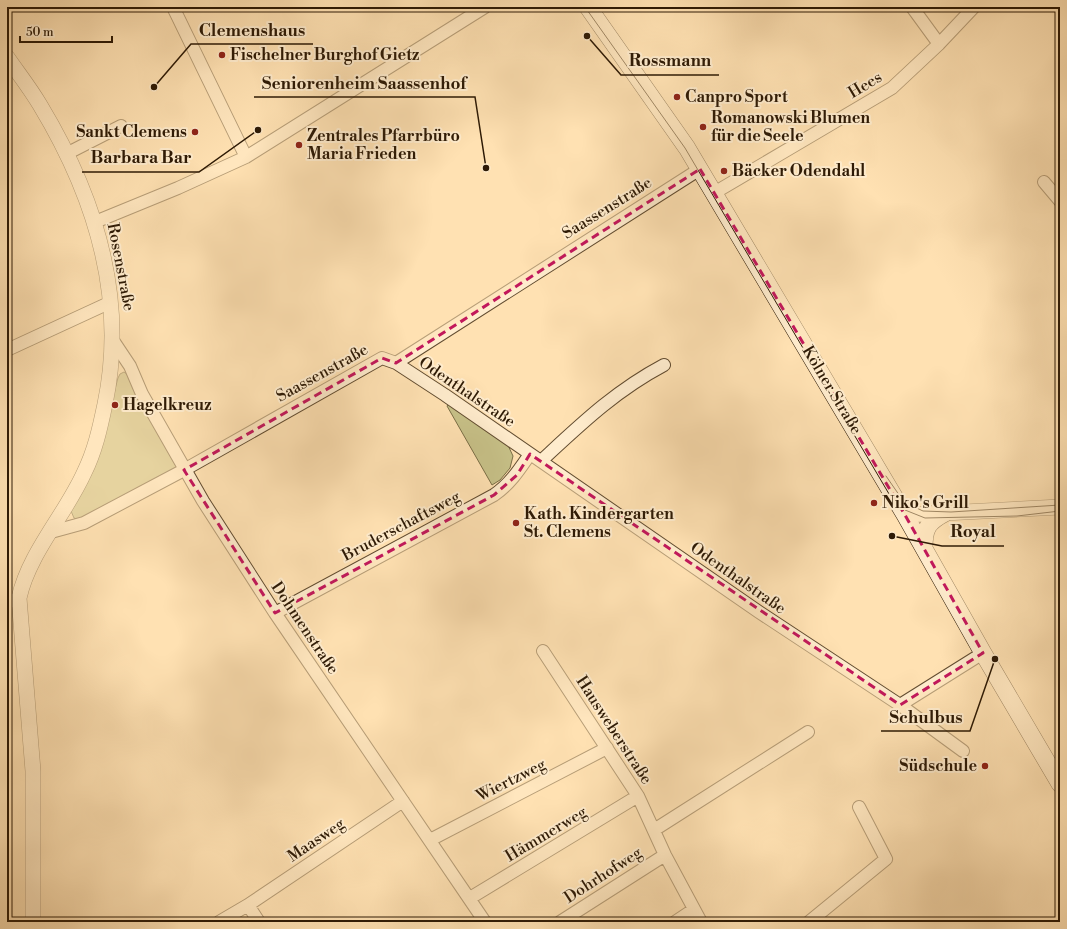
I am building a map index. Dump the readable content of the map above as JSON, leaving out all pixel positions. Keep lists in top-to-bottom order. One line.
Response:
{"streets":{"main road":["Kölner Straße"],"street":["Hees","Saassenstraße","Rosenstraße","Odenthalstraße","Bruderschaftsweg","Dohmenstraße","Hausweberstraße","Wiertzweg","Hämmerweg","Maasweg","Dohrhofweg"]},"crossings":[["Hees","Kölner Straße"],["Saassenstraße","Rosenstraße"],["Saassenstraße","Kölner Straße"],["Saassenstraße","Odenthalstraße"],["Saassenstraße","Dohmenstraße"],["Rosenstraße","Dohmenstraße"],["Odenthalstraße","Bruderschaftsweg"],["Bruderschaftsweg","Dohmenstraße"],["Dohmenstraße","Wiertzweg"],["Dohmenstraße","Hämmerweg"],["Dohmenstraße","Maasweg"],["Hausweberstraße","Wiertzweg"],["Hausweberstraße","Hämmerweg"],["Hausweberstraße","Dohrhofweg"]],"places":["Rossmann","Fischelner Burghof Gietz","Clemenshaus","Canpro Sport","Romanowski Blumen für die Seele","Barbara Bar","Sankt Clemens","Zentrales Pfarrbüro Maria Frieden","Seniorenheim Saassenhof","Bäcker Odendahl","Hagelkreuz","Niko's Grill","Kath. Kindergarten St. Clemens","Royal","Schulbus","Südschule"],"scale_bar":"50 m"}
